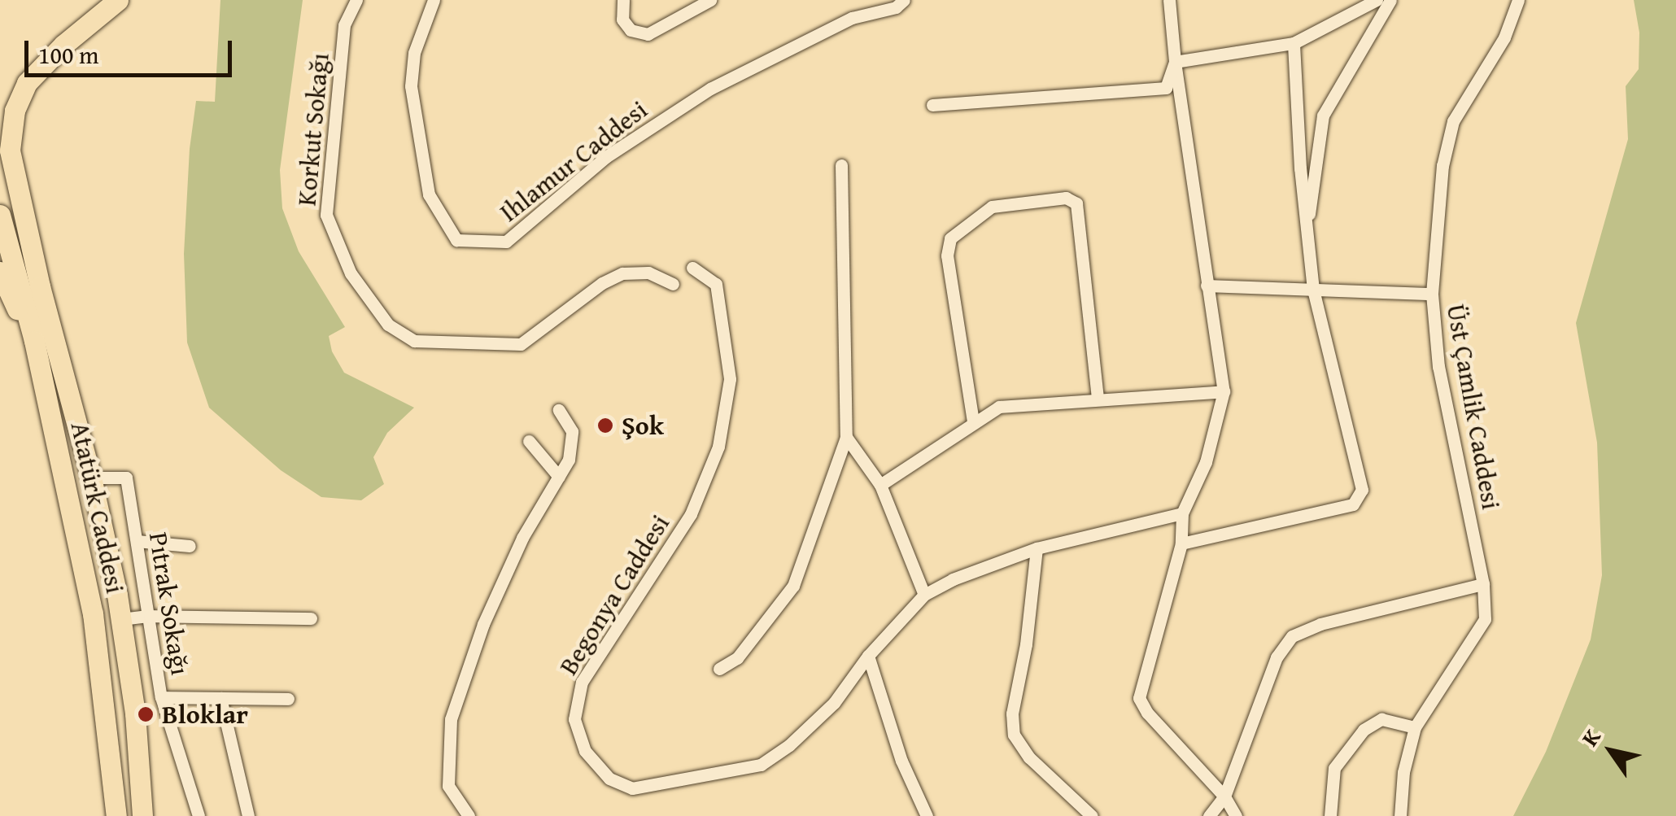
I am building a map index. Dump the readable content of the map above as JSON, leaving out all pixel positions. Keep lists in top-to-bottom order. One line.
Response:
{"streets":{"main road":["Atatürk Caddesi"],"street":["Korkut Sokağı","Ihlamur Caddesi","Üst Çamlik Caddesi","Begonya Caddesi","Pıtrak Sokağı"]},"crossings":[["Atatürk Caddesi","Pıtrak Sokağı"]],"places":["Şok","Bloklar"],"scale_bar":"100 m","north":"top left"}
